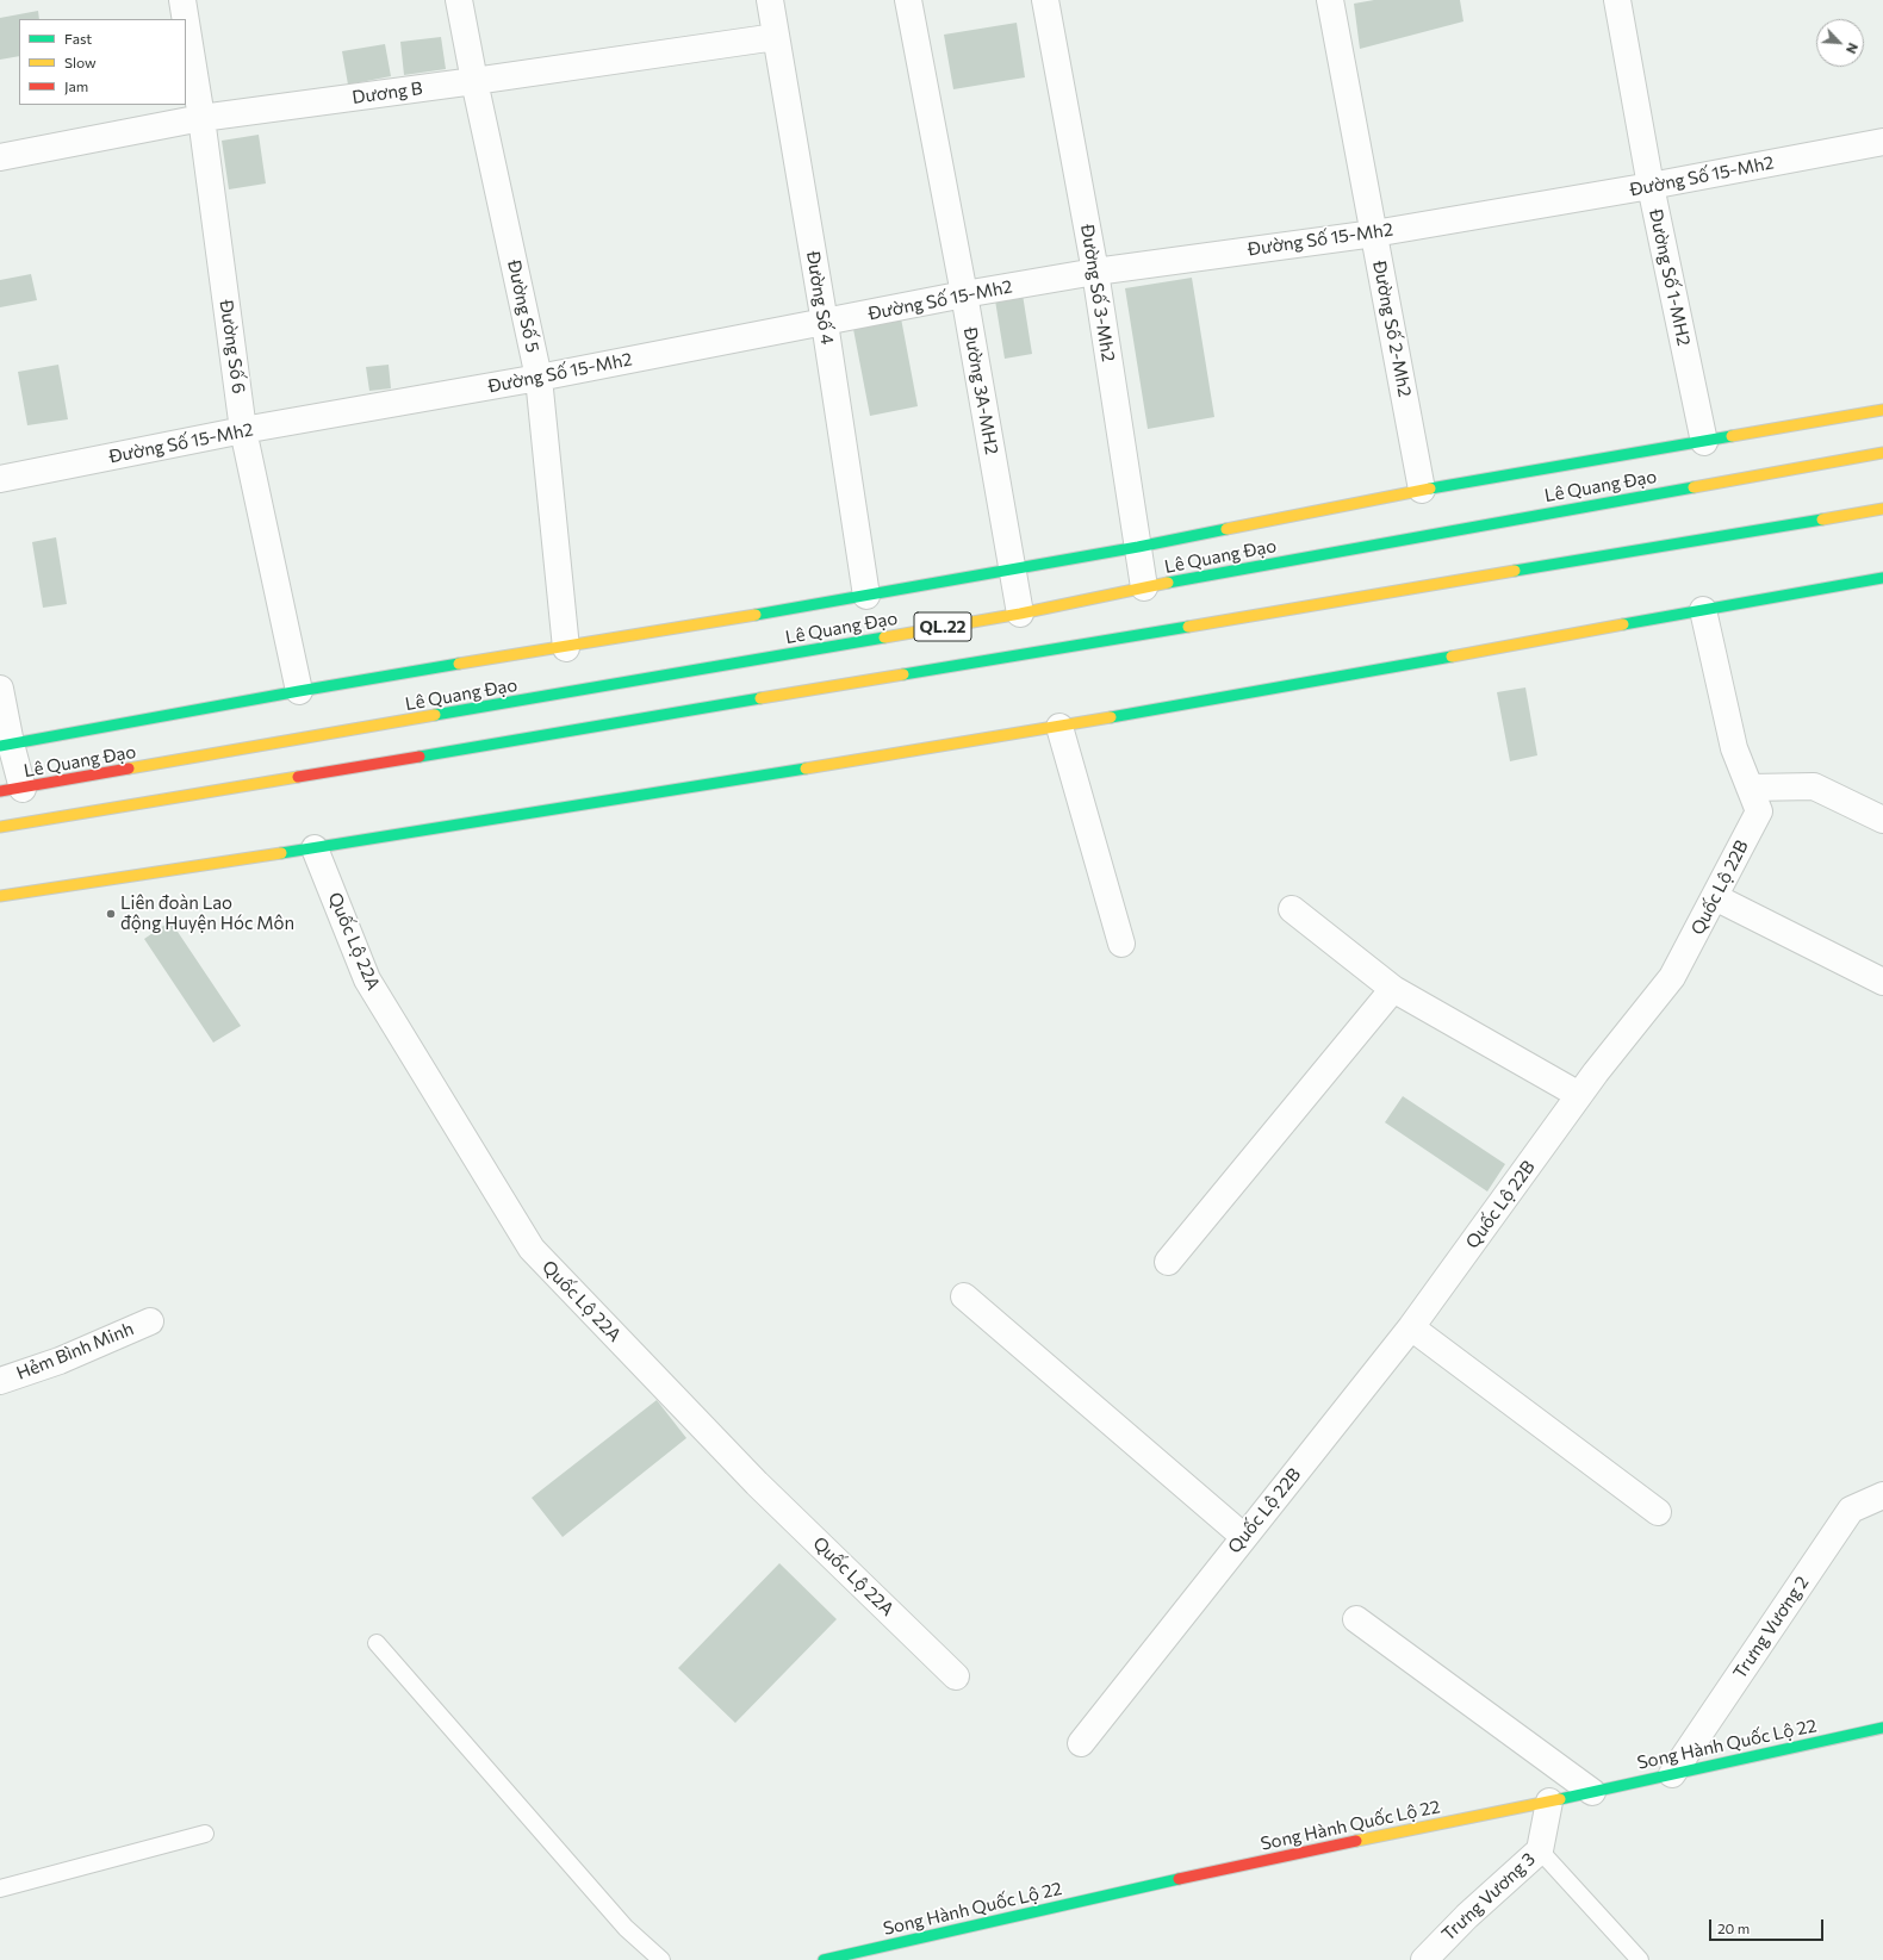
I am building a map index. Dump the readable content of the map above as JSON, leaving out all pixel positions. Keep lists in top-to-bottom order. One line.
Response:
{"streets":{"main road":["Lê Quang Đạo","QL.22","Song Hành Quốc Lộ 22"],"street":["Dương B","Đường Số 15-Mh2","Đường Số 1-MH2","Đường Số 3-Mh2","Đường Số 4","Đường Số 5","Đường Số 2-Mh2","Đường Số 6","Đường 3A-MH2","Quốc Lộ 22B","Quốc Lộ 22A","Hẻm Bình Minh","Trưng Vương 2","Trưng Vương 3"]},"crossings":[["Dương B","Đường Số 4"],["Dương B","Đường Số 5"],["Dương B","Đường Số 6"],["Đường Số 15-Mh2","Đường Số 1-MH2"],["Đường Số 15-Mh2","Đường Số 3-Mh2"],["Đường Số 15-Mh2","Đường Số 4"],["Đường Số 15-Mh2","Đường Số 5"],["Đường Số 15-Mh2","Đường Số 2-Mh2"],["Đường Số 15-Mh2","Đường Số 6"],["Đường Số 15-Mh2","Đường 3A-MH2"],["Đường Số 1-MH2","Lê Quang Đạo"],["Đường Số 3-Mh2","Lê Quang Đạo"],["Đường Số 4","Lê Quang Đạo"],["Đường Số 5","Lê Quang Đạo"],["Đường Số 2-Mh2","Lê Quang Đạo"],["Đường Số 6","Lê Quang Đạo"],["Đường 3A-MH2","Lê Quang Đạo"],["Trưng Vương 2","Song Hành Quốc Lộ 22"],["Song Hành Quốc Lộ 22","Trưng Vương 3"]],"places":["Liên đoàn Lao động Huyện Hóc Môn"],"legend":["Fast","Slow","Jam"],"scale_bar":"20 m","north":"bottom right"}
